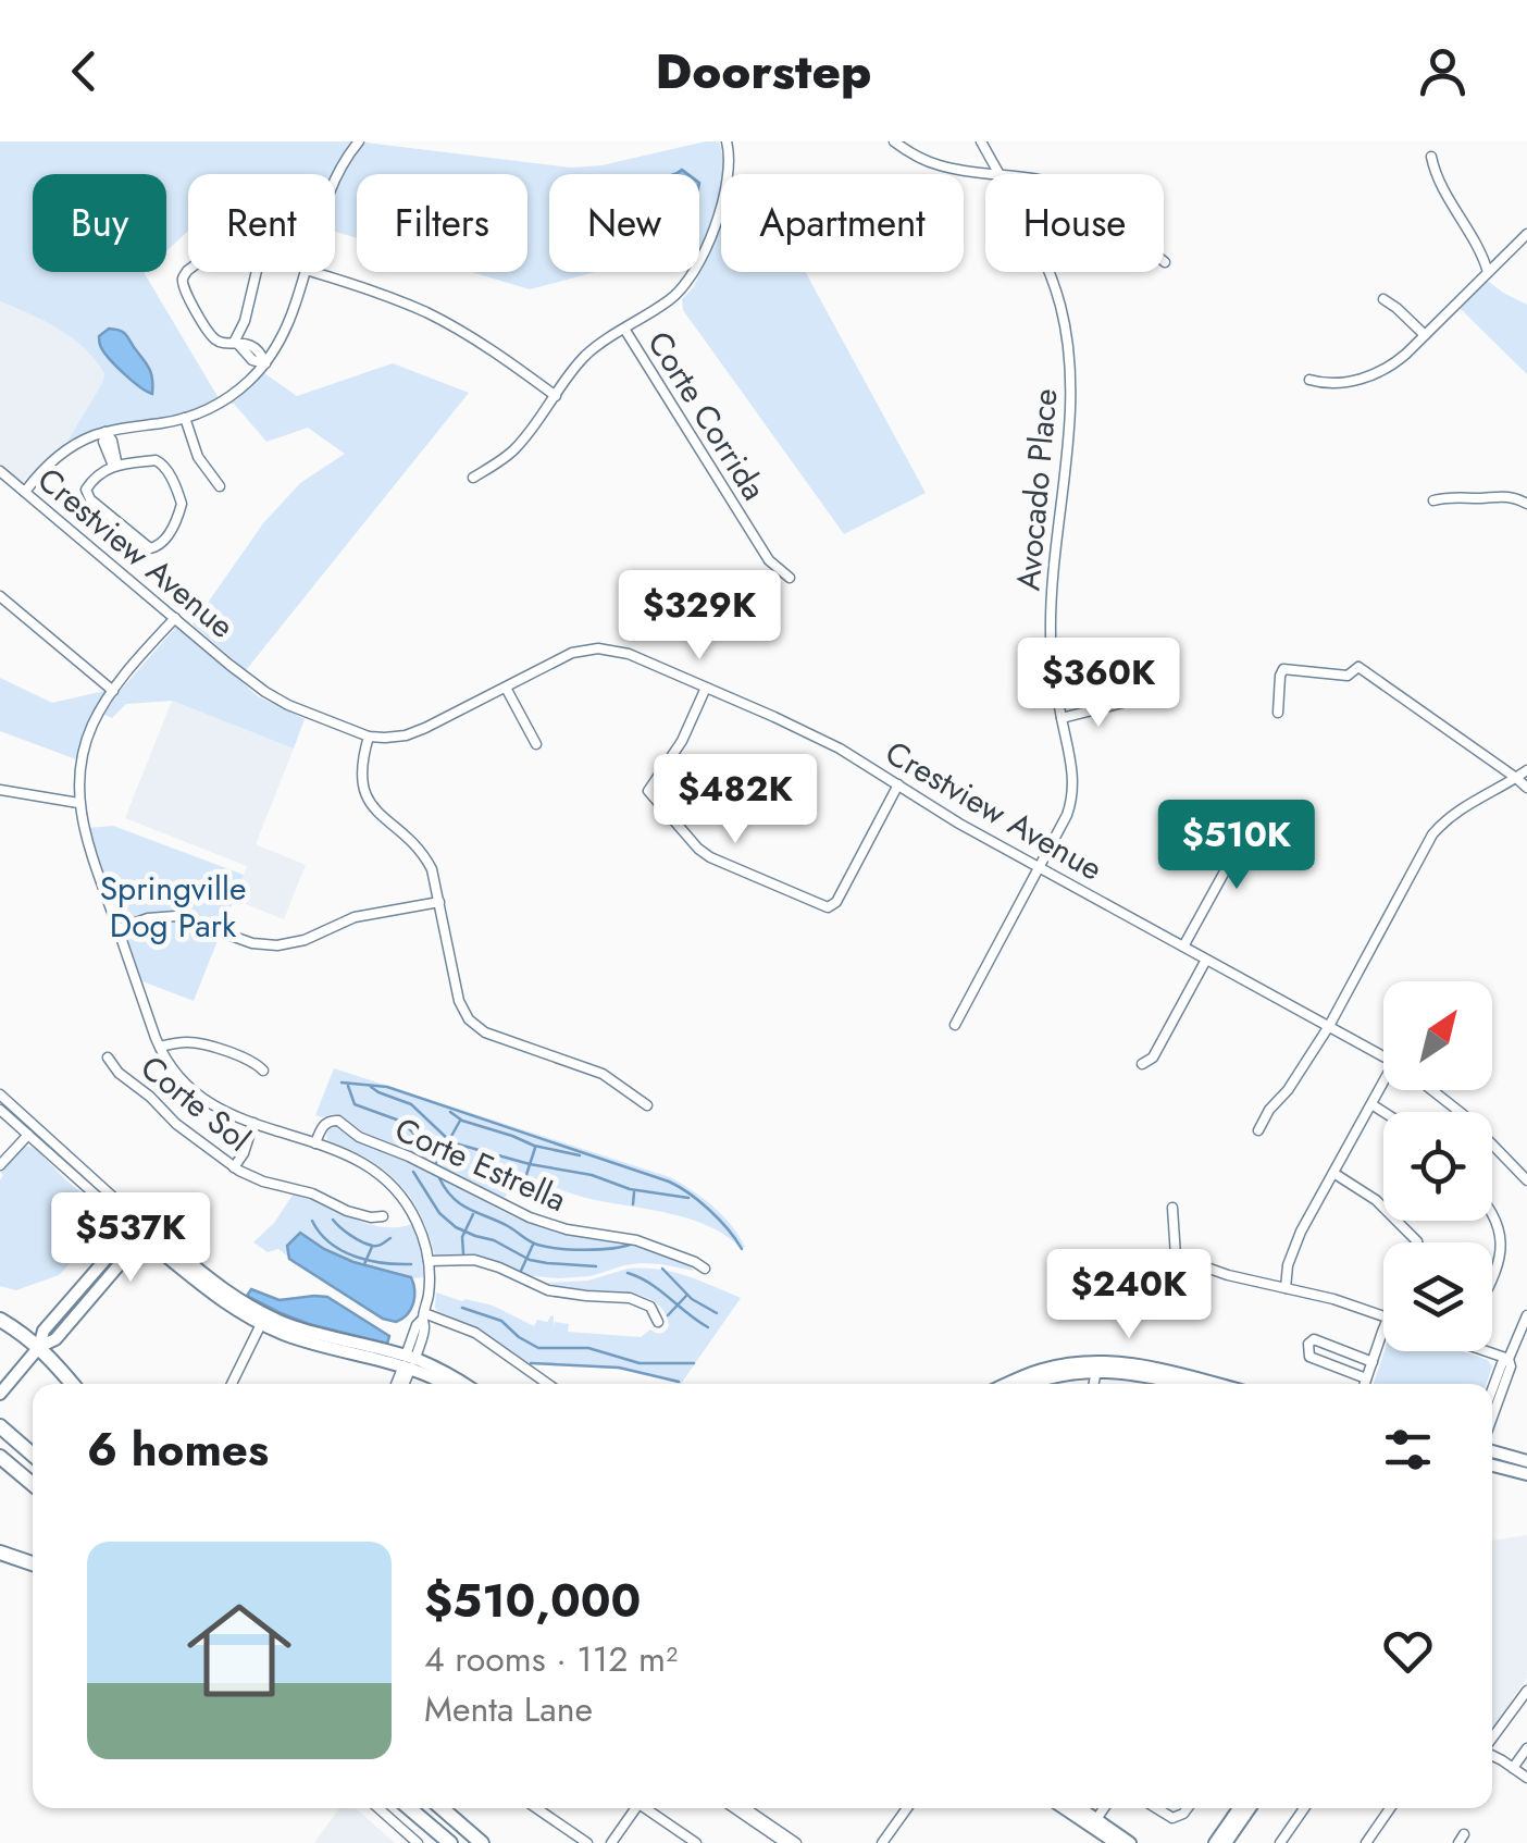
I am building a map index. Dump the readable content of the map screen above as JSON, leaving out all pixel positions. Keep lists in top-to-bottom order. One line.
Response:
{"streets":{"street":["Corte Corrida","Avocado Place","Crestview Avenue","Corte Sol","Corte Estrella"]},"crossings":[["Avocado Place","Crestview Avenue"]],"parks":["Springville Dog Park"],"north":"top right","page":{"header":"Doorstep","chip":["Buy","Rent","Filters","New","Apartment","House"],"price":["$329K","$360K","$482K","$510K","$537K","$240K"],"heading":"6 homes","list":[{"name":"$510,000","note":"4 rooms · 112 m² · Menta Lane"}]}}
